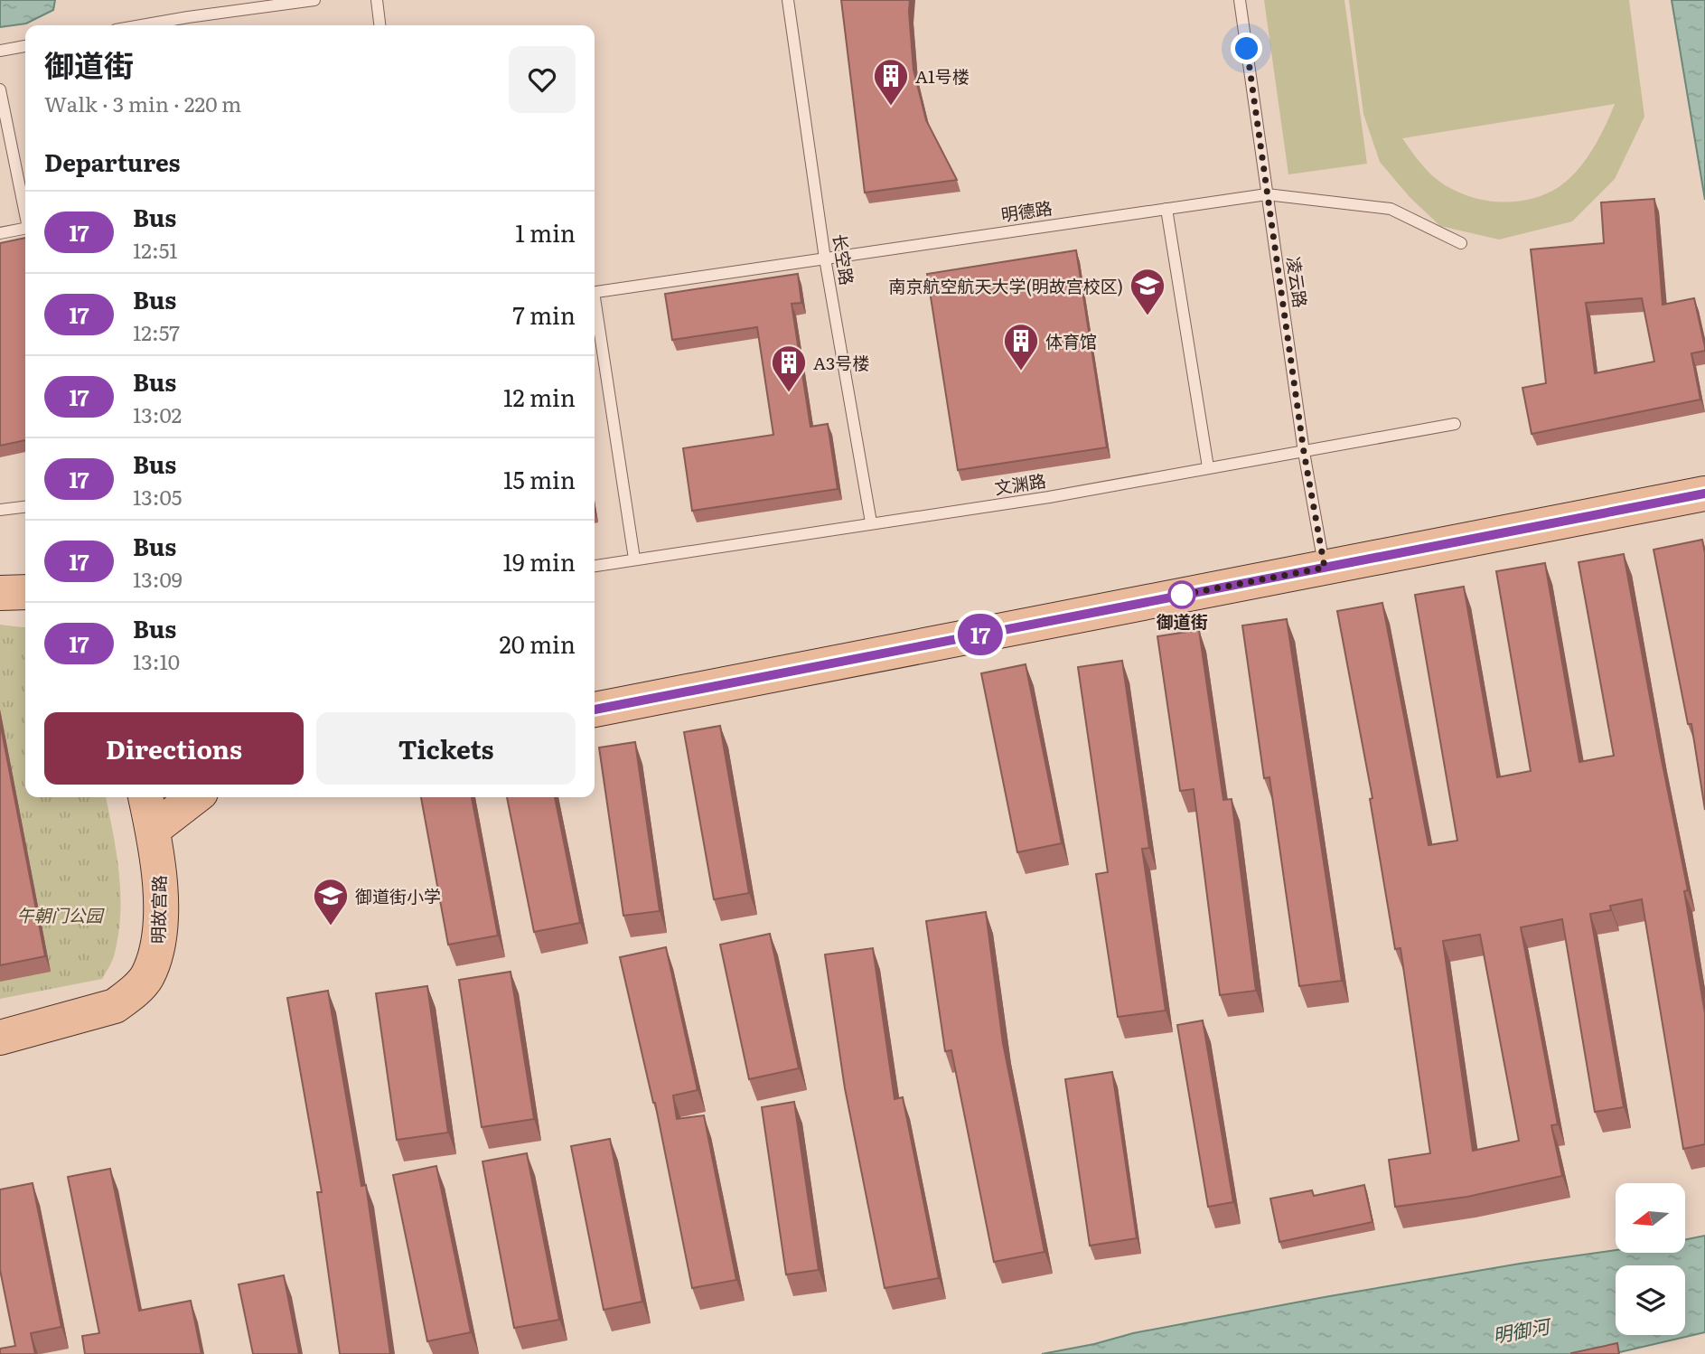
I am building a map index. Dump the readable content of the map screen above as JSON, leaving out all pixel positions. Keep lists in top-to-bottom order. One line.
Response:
{"streets":{"main road":["明故宫路"],"lane":["明德路","长空路","凌云路","文渊路"]},"crossings":[["明德路","长空路"],["明德路","凌云路"],["长空路","文渊路"],["凌云路","文渊路"]],"water":["明御河"],"parks":["午朝门公园"],"places":{"building":["A1号楼","体育馆","A3号楼"],"school or university":["南京航空航天大学(明故宫校区)","御道街小学"],"other":["御道街"]},"lines":["bus line 17"],"north":"left","page":{"on_map":"17","heading":[["御道街","Walk · 3 min · 220 m"],"Departures"],"list":[{"mark":"17","name":"Bus","note":"12:51","value":"1 min"},{"mark":"17","name":"Bus","note":"12:57","value":"7 min"},{"mark":"17","name":"Bus","note":"13:02","value":"12 min"},{"mark":"17","name":"Bus","note":"13:05","value":"15 min"},{"mark":"17","name":"Bus","note":"13:09","value":"19 min"},{"mark":"17","name":"Bus","note":"13:10","value":"20 min"}],"buttons":["Directions","Tickets"]}}
